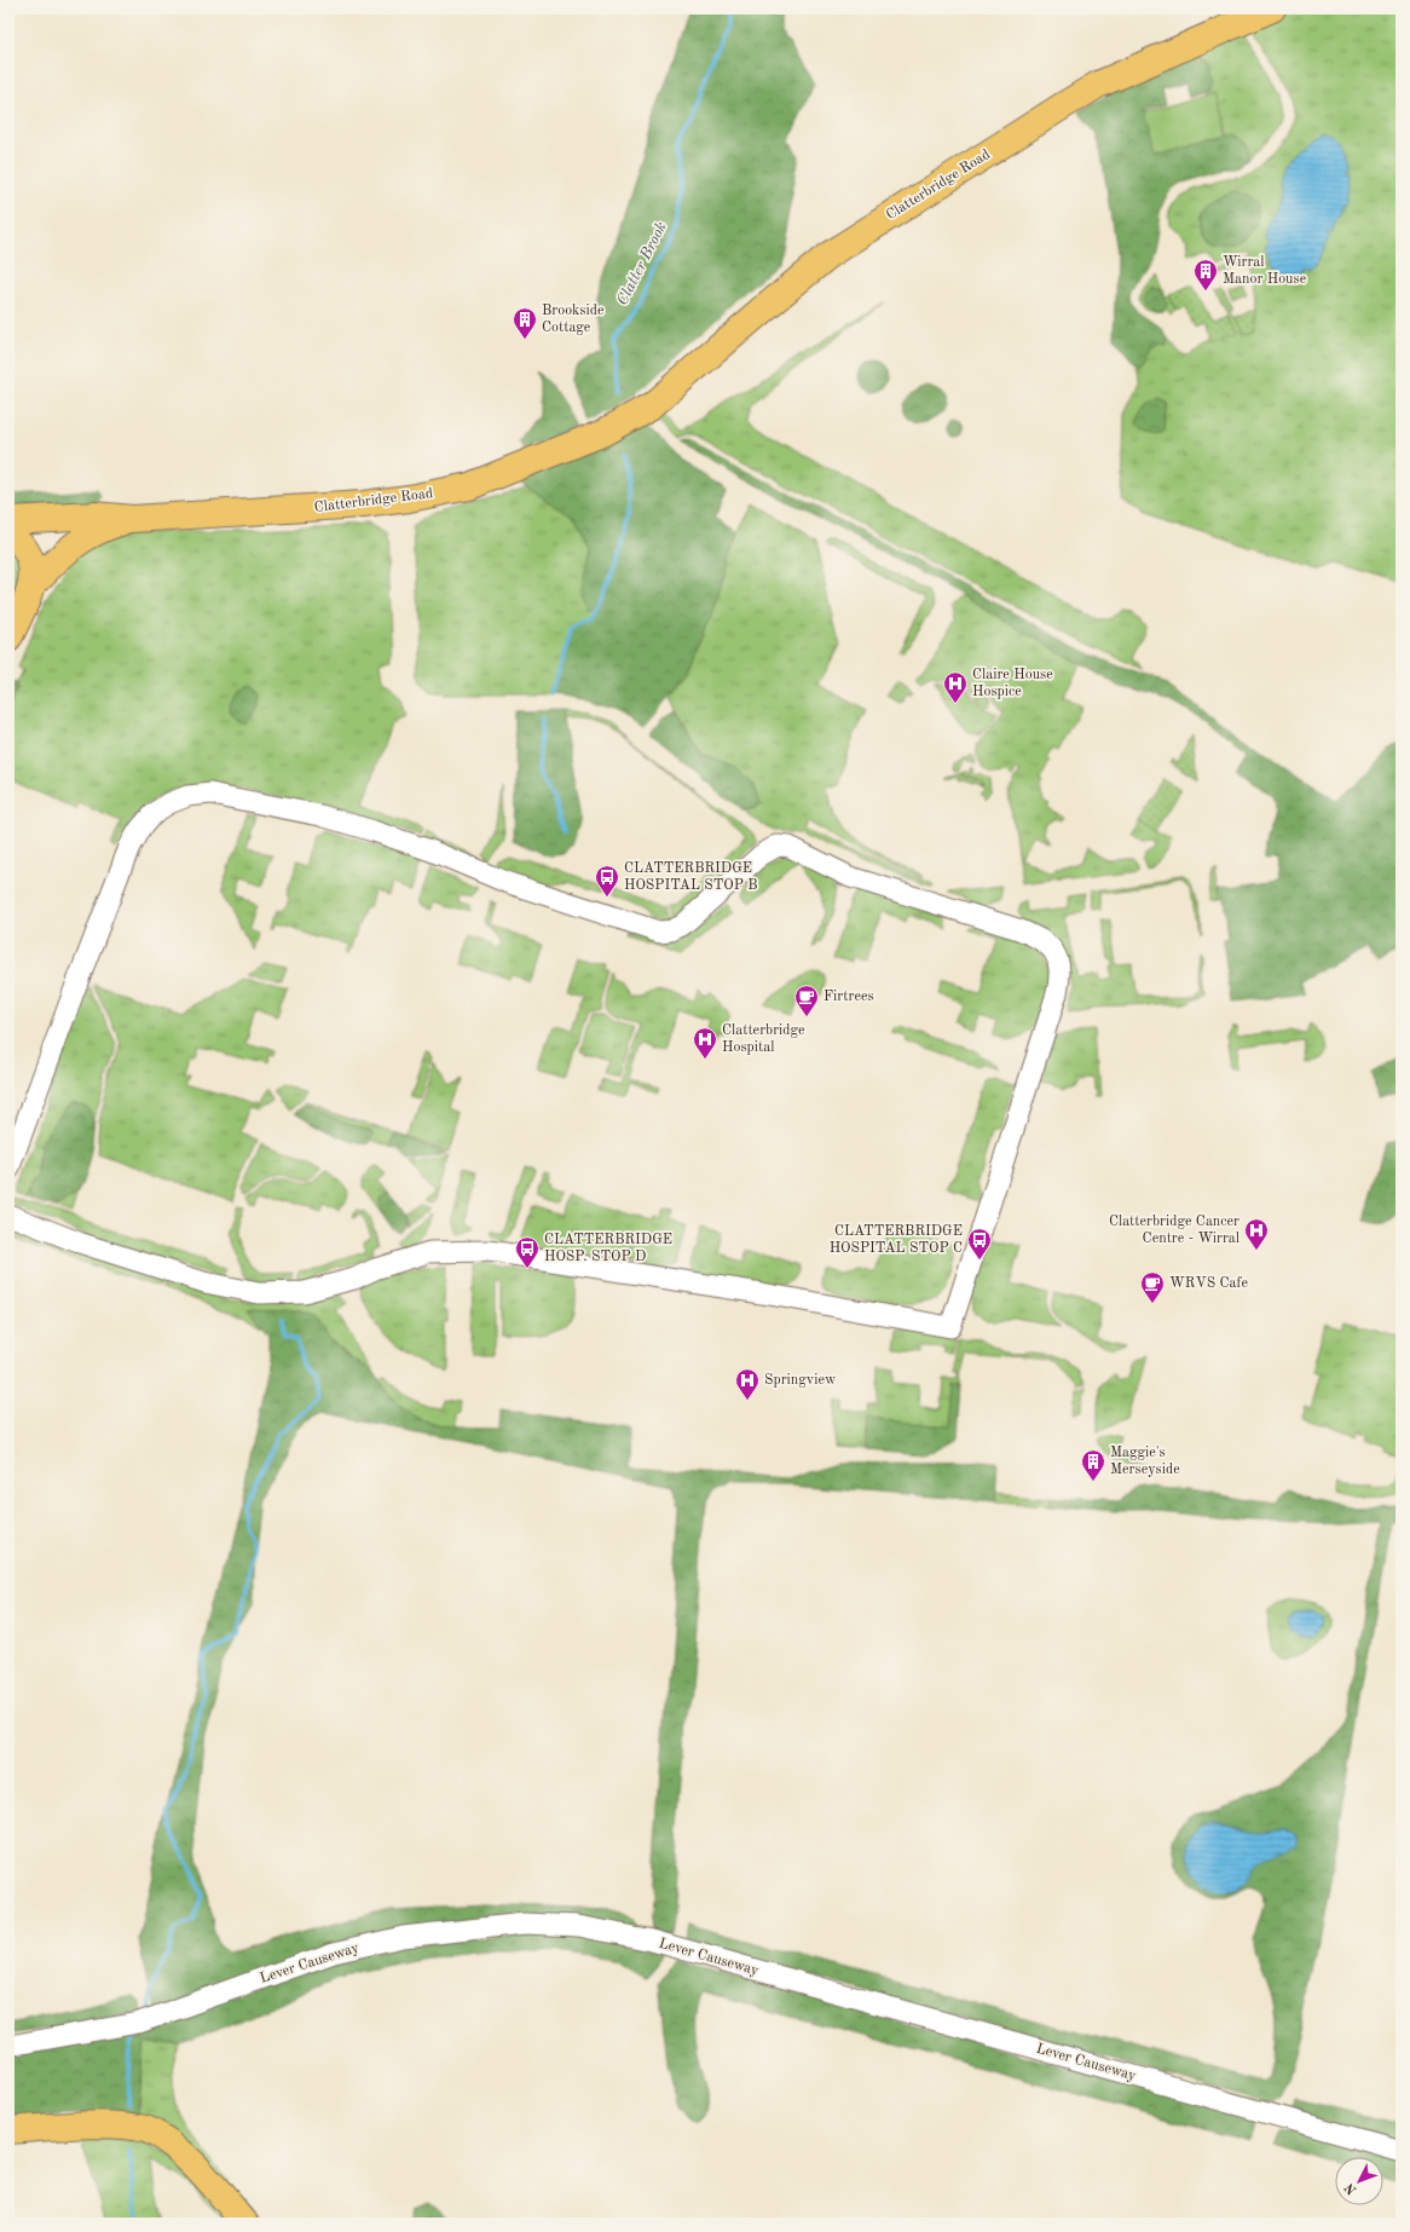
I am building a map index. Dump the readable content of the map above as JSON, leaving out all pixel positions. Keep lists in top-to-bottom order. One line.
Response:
{"streets":{"main road":["Clatterbridge Road"],"street":["Lever Causeway"]},"water":["Clatter Brook"],"places":{"building":["Wirral Manor House","Brookside Cottage","Maggie's Merseyside"],"hospital":["Claire House Hospice","Clatterbridge Hospital","Clatterbridge Cancer Centre - Wirral","Springview"],"bus stop":["CLATTERBRIDGE HOSPITAL STOP B","CLATTERBRIDGE HOSPITAL STOP C","CLATTERBRIDGE HOSP. STOP D"],"cafe":["Firtrees","WRVS Cafe"]},"north":"bottom left"}
